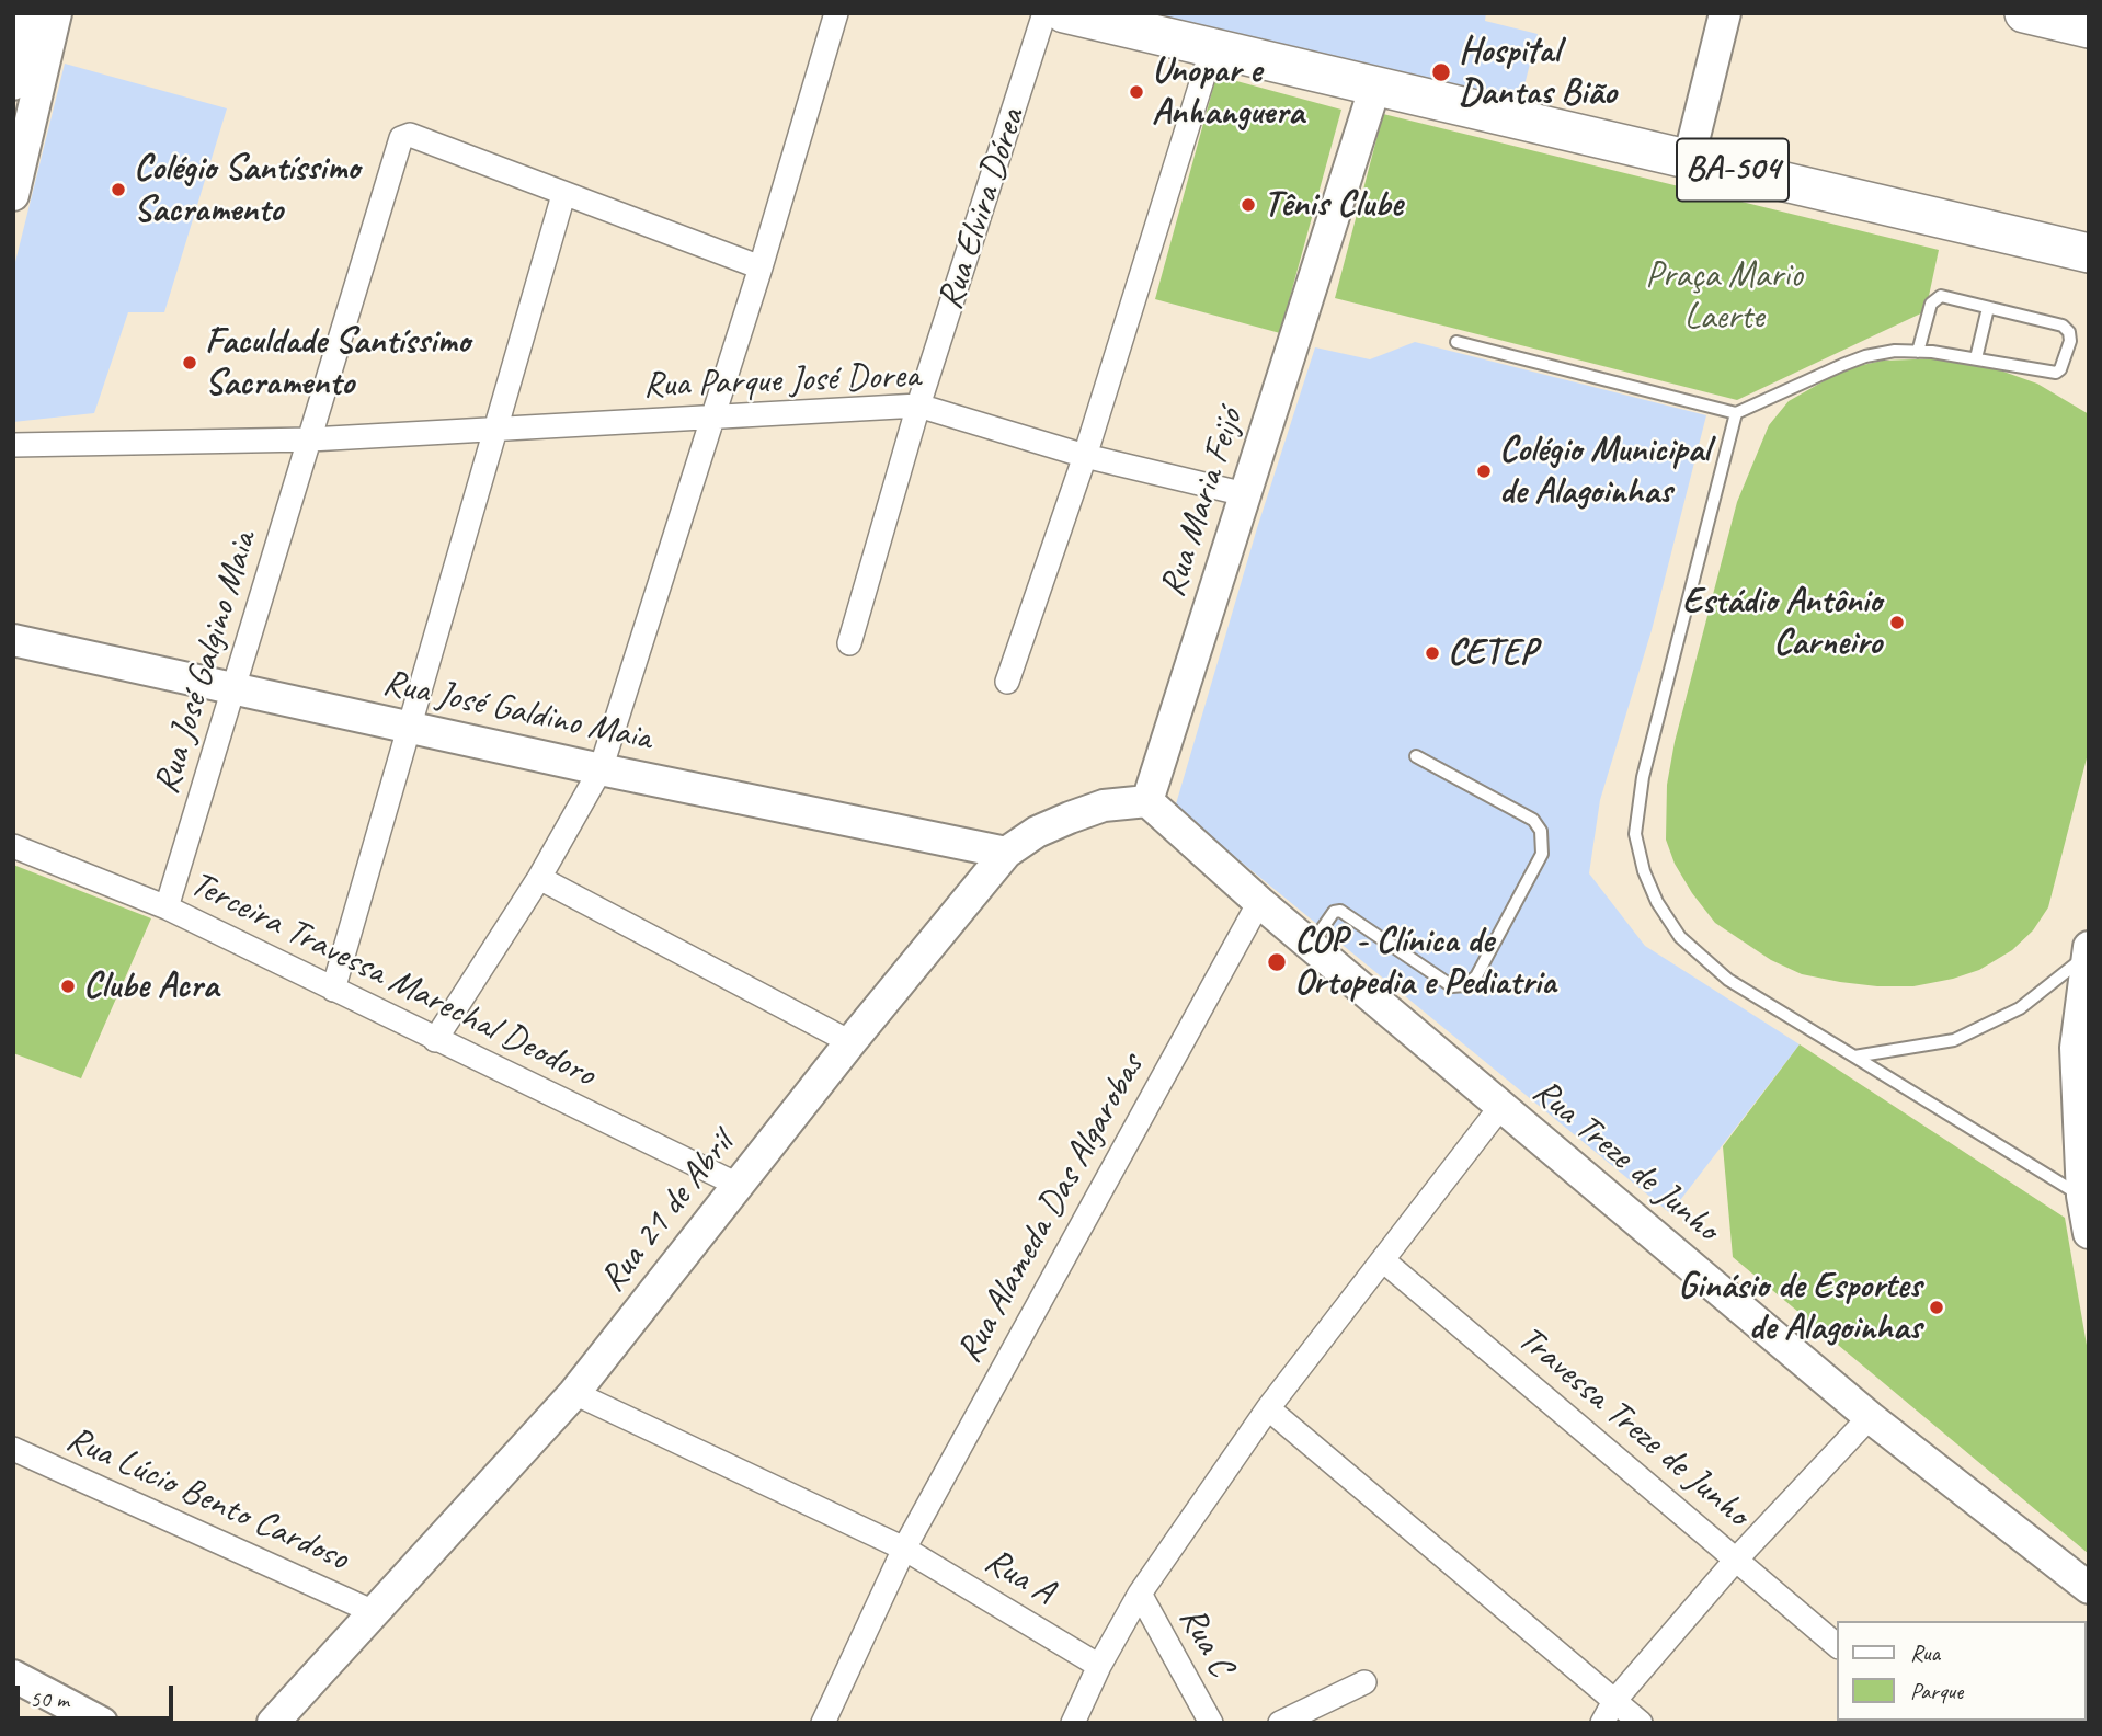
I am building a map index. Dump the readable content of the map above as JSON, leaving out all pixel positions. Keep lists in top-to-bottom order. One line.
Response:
{"streets":{"main road":["BA-504"],"street":["Rua Elvira Dórea","Rua Parque José Dorea","Rua Maria Feijó","Rua José Galgino Maia","Rua José Galdino Maia","Terceira Travessa Marechal Deodoro","Rua Treze de Junho","Rua Alameda Das Algarobas","Rua 21 de Abril","Travessa Treze de Junho","Rua Lúcio Bento Cardoso","Rua A","Rua C"]},"crossings":[["BA-504","Rua Maria Feijó"],["Rua Elvira Dórea","Rua Parque José Dorea"],["Rua Parque José Dorea","Rua Maria Feijó"],["Rua Parque José Dorea","Rua José Galgino Maia"],["Rua Maria Feijó","Rua 21 de Abril"],["Rua José Galgino Maia","Rua José Galdino Maia"],["Rua José Galgino Maia","Terceira Travessa Marechal Deodoro"],["Rua José Galdino Maia","Rua 21 de Abril"],["Terceira Travessa Marechal Deodoro","Rua 21 de Abril"],["Rua Treze de Junho","Rua Alameda Das Algarobas"],["Rua Alameda Das Algarobas","Rua A"],["Rua 21 de Abril","Rua Lúcio Bento Cardoso"],["Rua 21 de Abril","Rua A"]],"parks":["Praça Mario Laerte"],"places":["Hospital Dantas Bião","Unopar e Anhanguera","Colégio Santíssimo Sacramento","Tênis Clube","Faculdade Santíssimo Sacramento","Colégio Municipal de Alagoinhas","Estádio Antônio Carneiro","CETEP","COP - Clínica de Ortopedia e Pediatria","Clube Acra","Ginásio de Esportes de Alagoinhas"],"legend":["Rua","Parque"],"scale_bar":"50 m"}
